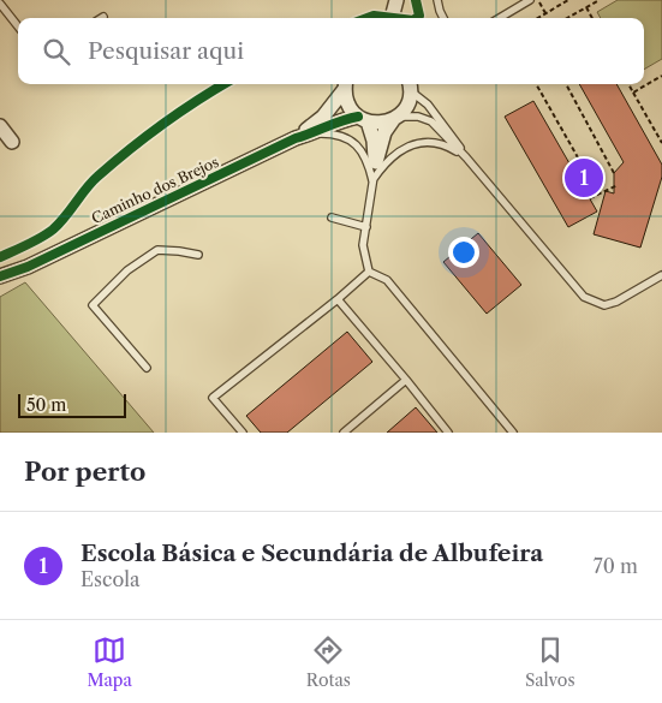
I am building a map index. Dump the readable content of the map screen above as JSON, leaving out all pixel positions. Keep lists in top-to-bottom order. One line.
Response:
{"streets":{"street":["Caminho dos Brejos"]},"scale_bar":"50 m","page":{"search":"Pesquisar aqui","pins":"1","scale":"50 m","heading":"Por perto","list":[{"mark":"1","name":"Escola Básica e Secundária de Albufeira","note":"Escola","value":"70 m"}],"nav":["Mapa","Rotas","Salvos"]}}
